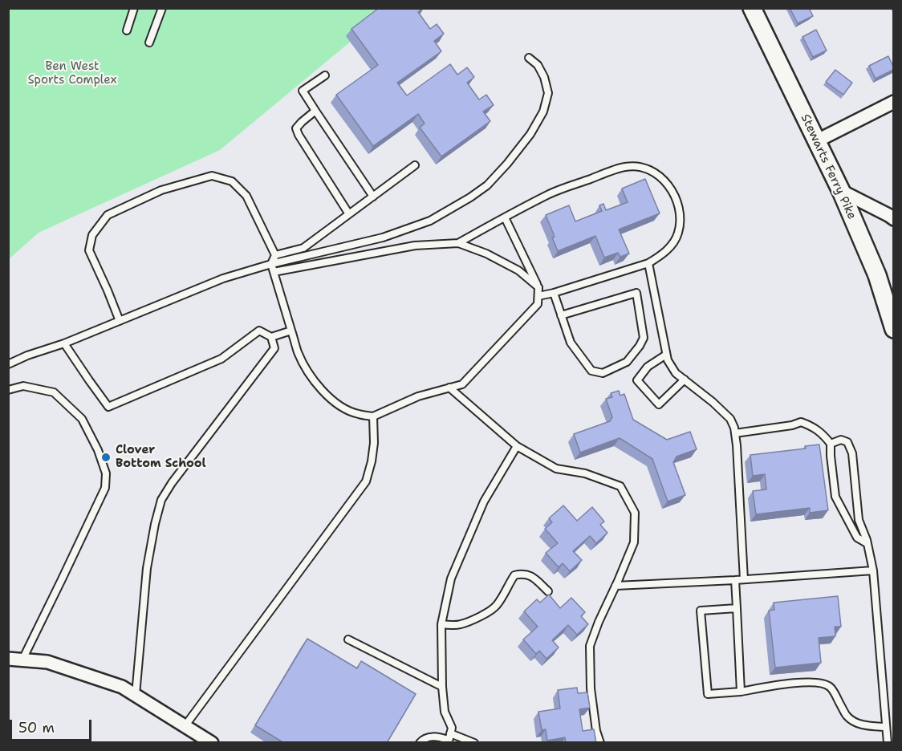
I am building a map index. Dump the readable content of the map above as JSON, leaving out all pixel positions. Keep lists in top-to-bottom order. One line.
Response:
{"streets":{"main road":["Stewarts Ferry Pike"]},"parks":["Ben West Sports Complex"],"places":["Clover Bottom School"],"scale_bar":"50 m"}
